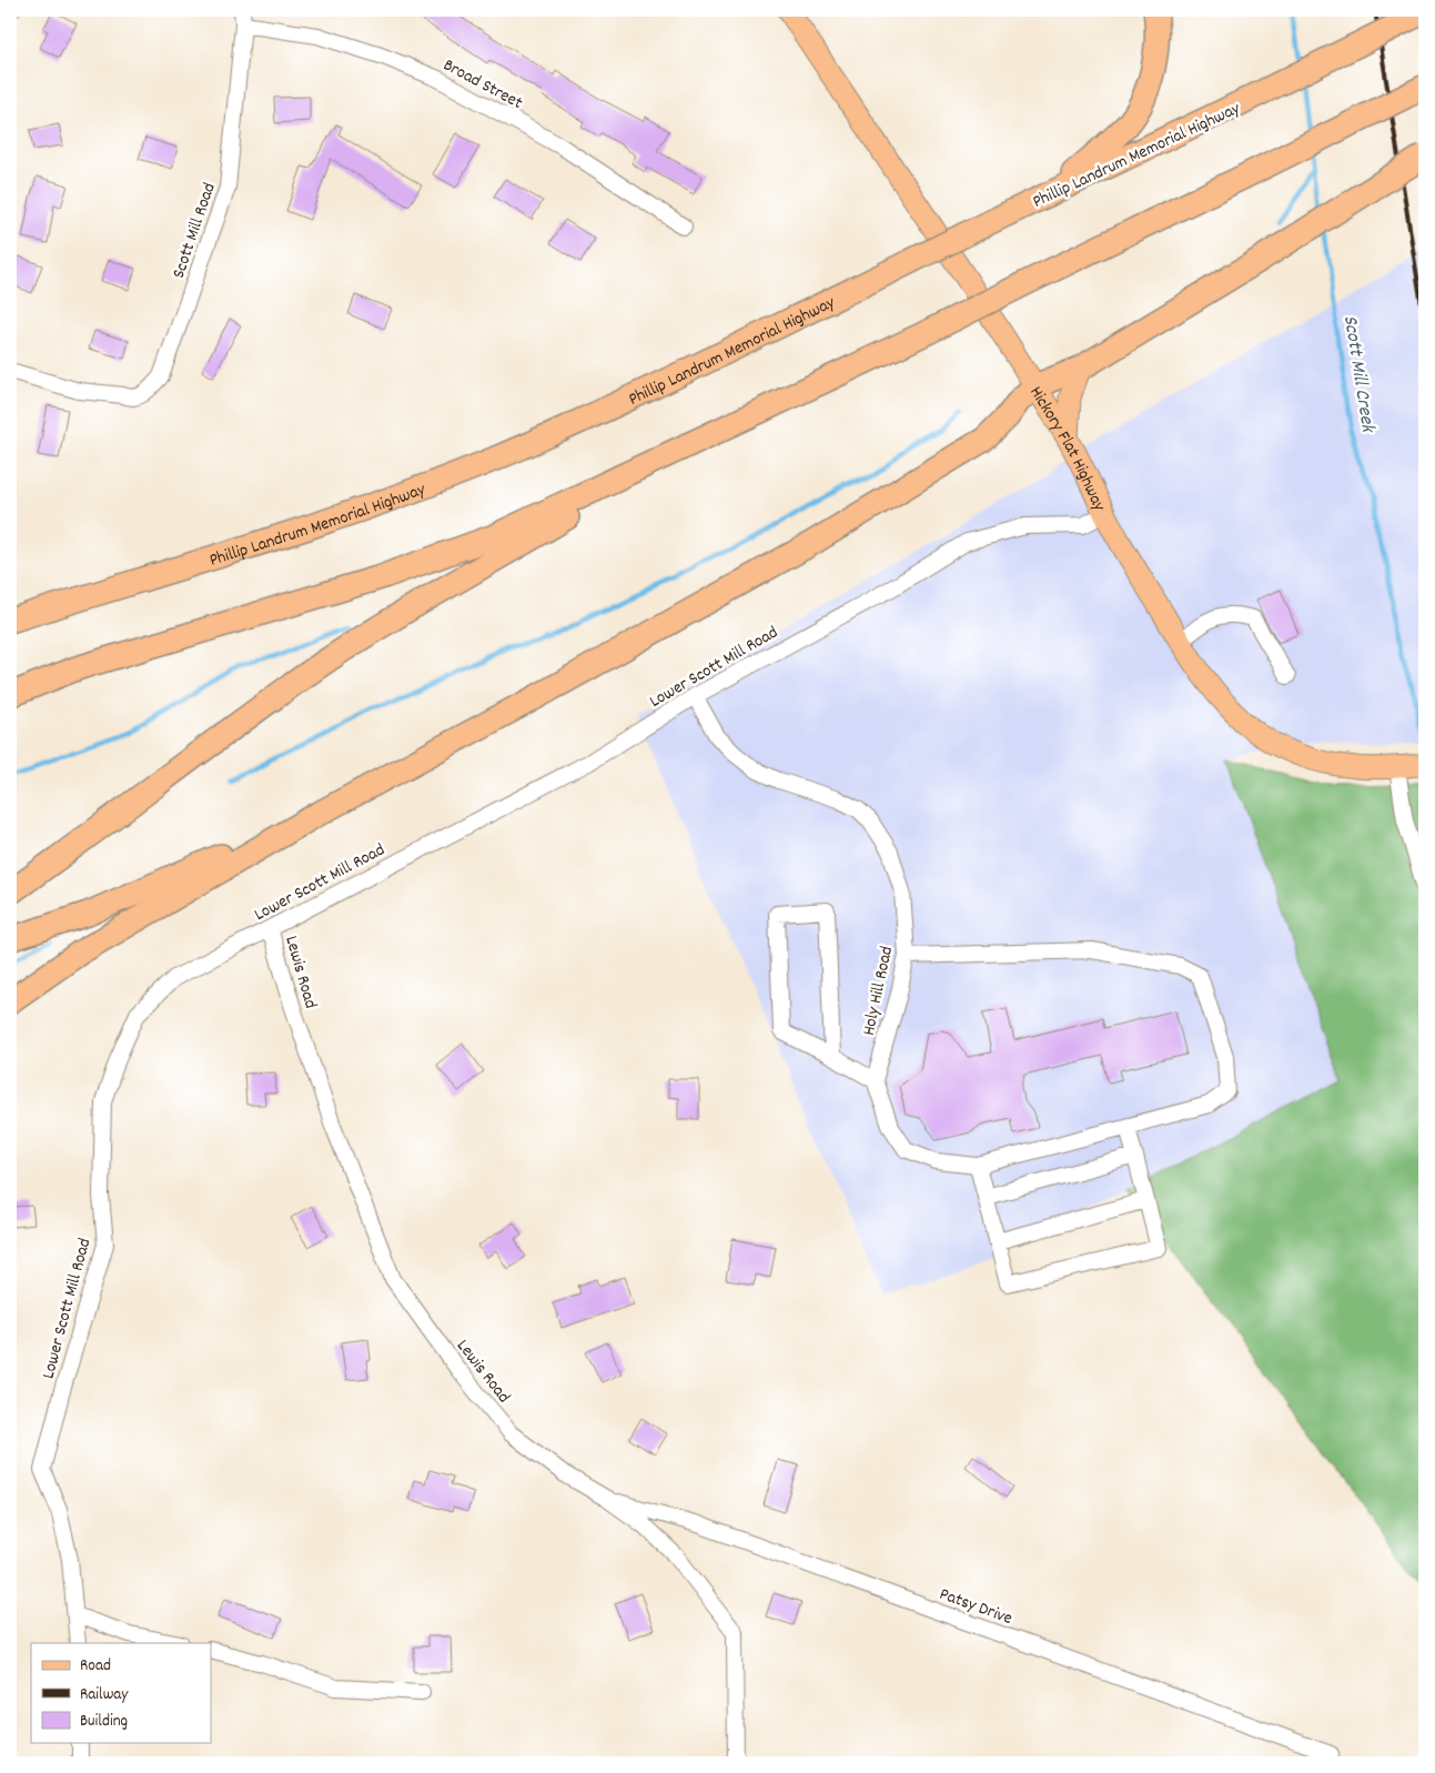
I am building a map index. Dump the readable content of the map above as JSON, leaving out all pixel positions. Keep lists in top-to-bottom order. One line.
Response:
{"streets":{"highway":["Phillip Landrum Memorial Highway"],"main road":["Hickory Flat Highway"],"street":["Broad Street","Scott Mill Road","Lower Scott Mill Road","Lewis Road","Holy Hill Road","Patsy Drive"]},"crossings":[["Broad Street","Scott Mill Road"],["Hickory Flat Highway","Lower Scott Mill Road"],["Lower Scott Mill Road","Lewis Road"],["Lower Scott Mill Road","Holy Hill Road"],["Lewis Road","Patsy Drive"]],"water":["Scott Mill Creek"],"legend":["Road","Railway","Building"]}
